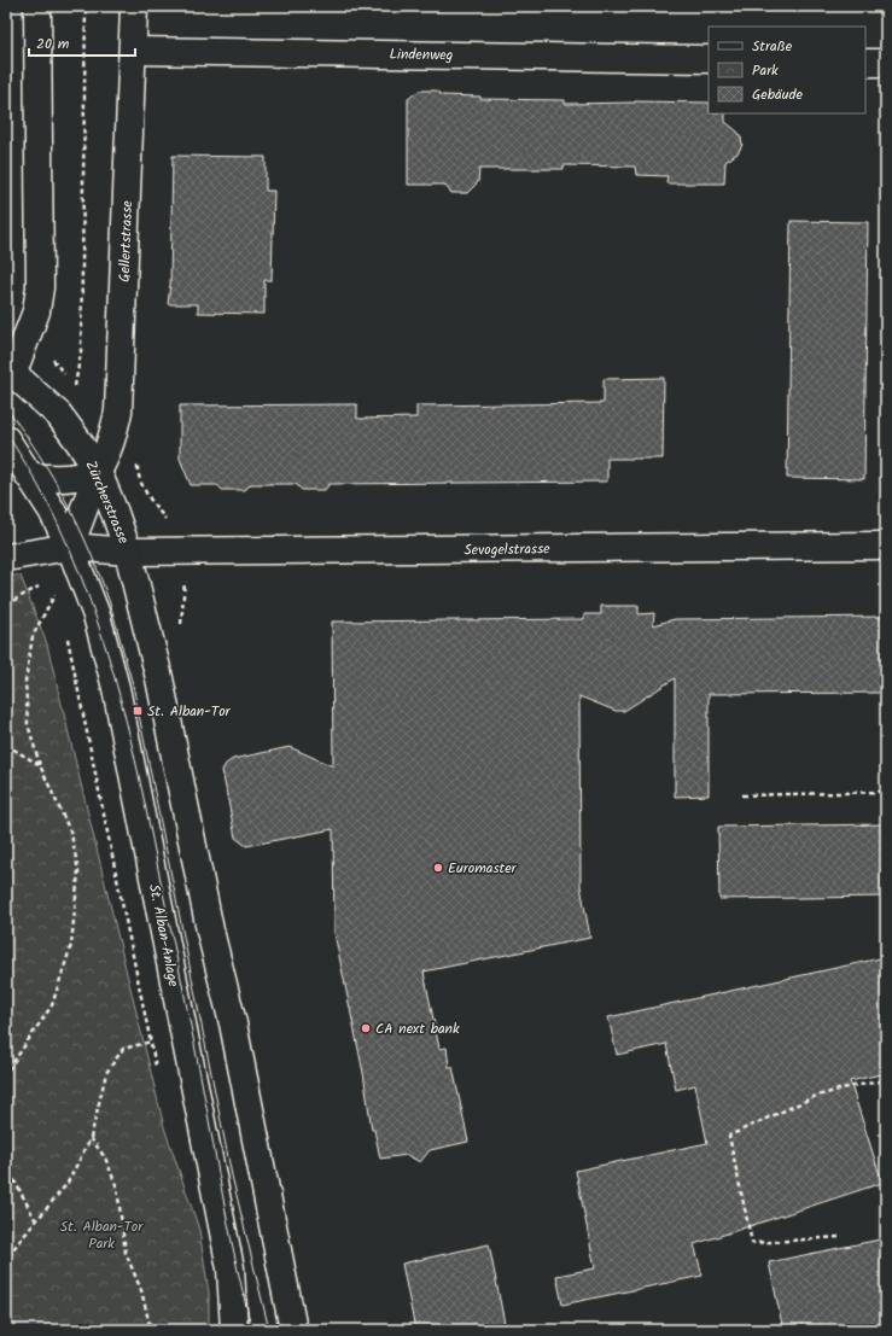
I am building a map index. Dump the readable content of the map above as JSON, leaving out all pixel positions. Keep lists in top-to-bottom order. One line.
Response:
{"streets":{"street":["Lindenweg","Gellertstrasse","Zürcherstrasse","Sevogelstrasse","St. Alban-Anlage"]},"crossings":[["Lindenweg","Gellertstrasse"],["Gellertstrasse","Zürcherstrasse"],["Gellertstrasse","Sevogelstrasse"],["Gellertstrasse","St. Alban-Anlage"],["Zürcherstrasse","Sevogelstrasse"],["Sevogelstrasse","St. Alban-Anlage"]],"parks":["St. Alban-Tor Park"],"places":{"transit":["St. Alban-Tor"],"other":["Euromaster","CA next bank"]},"legend":["Straße","Park","Gebäude"],"scale_bar":"20 m"}
